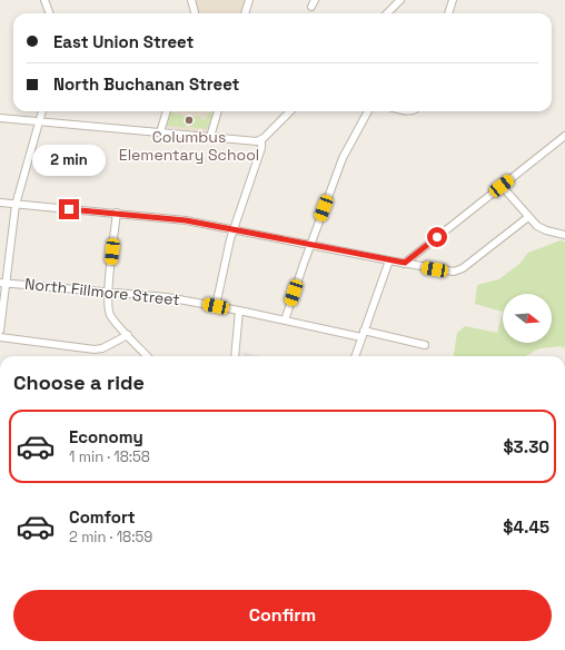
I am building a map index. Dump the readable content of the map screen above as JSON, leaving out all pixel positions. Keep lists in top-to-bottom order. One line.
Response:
{"streets":{"street":["North Fillmore Street"]},"places":["Columbus Elementary School"],"north":"right","page":{"banner":["East Union Street","North Buchanan Street"],"bubble":"2 min","heading":"Choose a ride","list":[{"name":"Economy","note":"1 min · 18:58","value":"$3.30"},{"name":"Comfort","note":"2 min · 18:59","value":"$4.45"}],"buttons":"Confirm"}}
